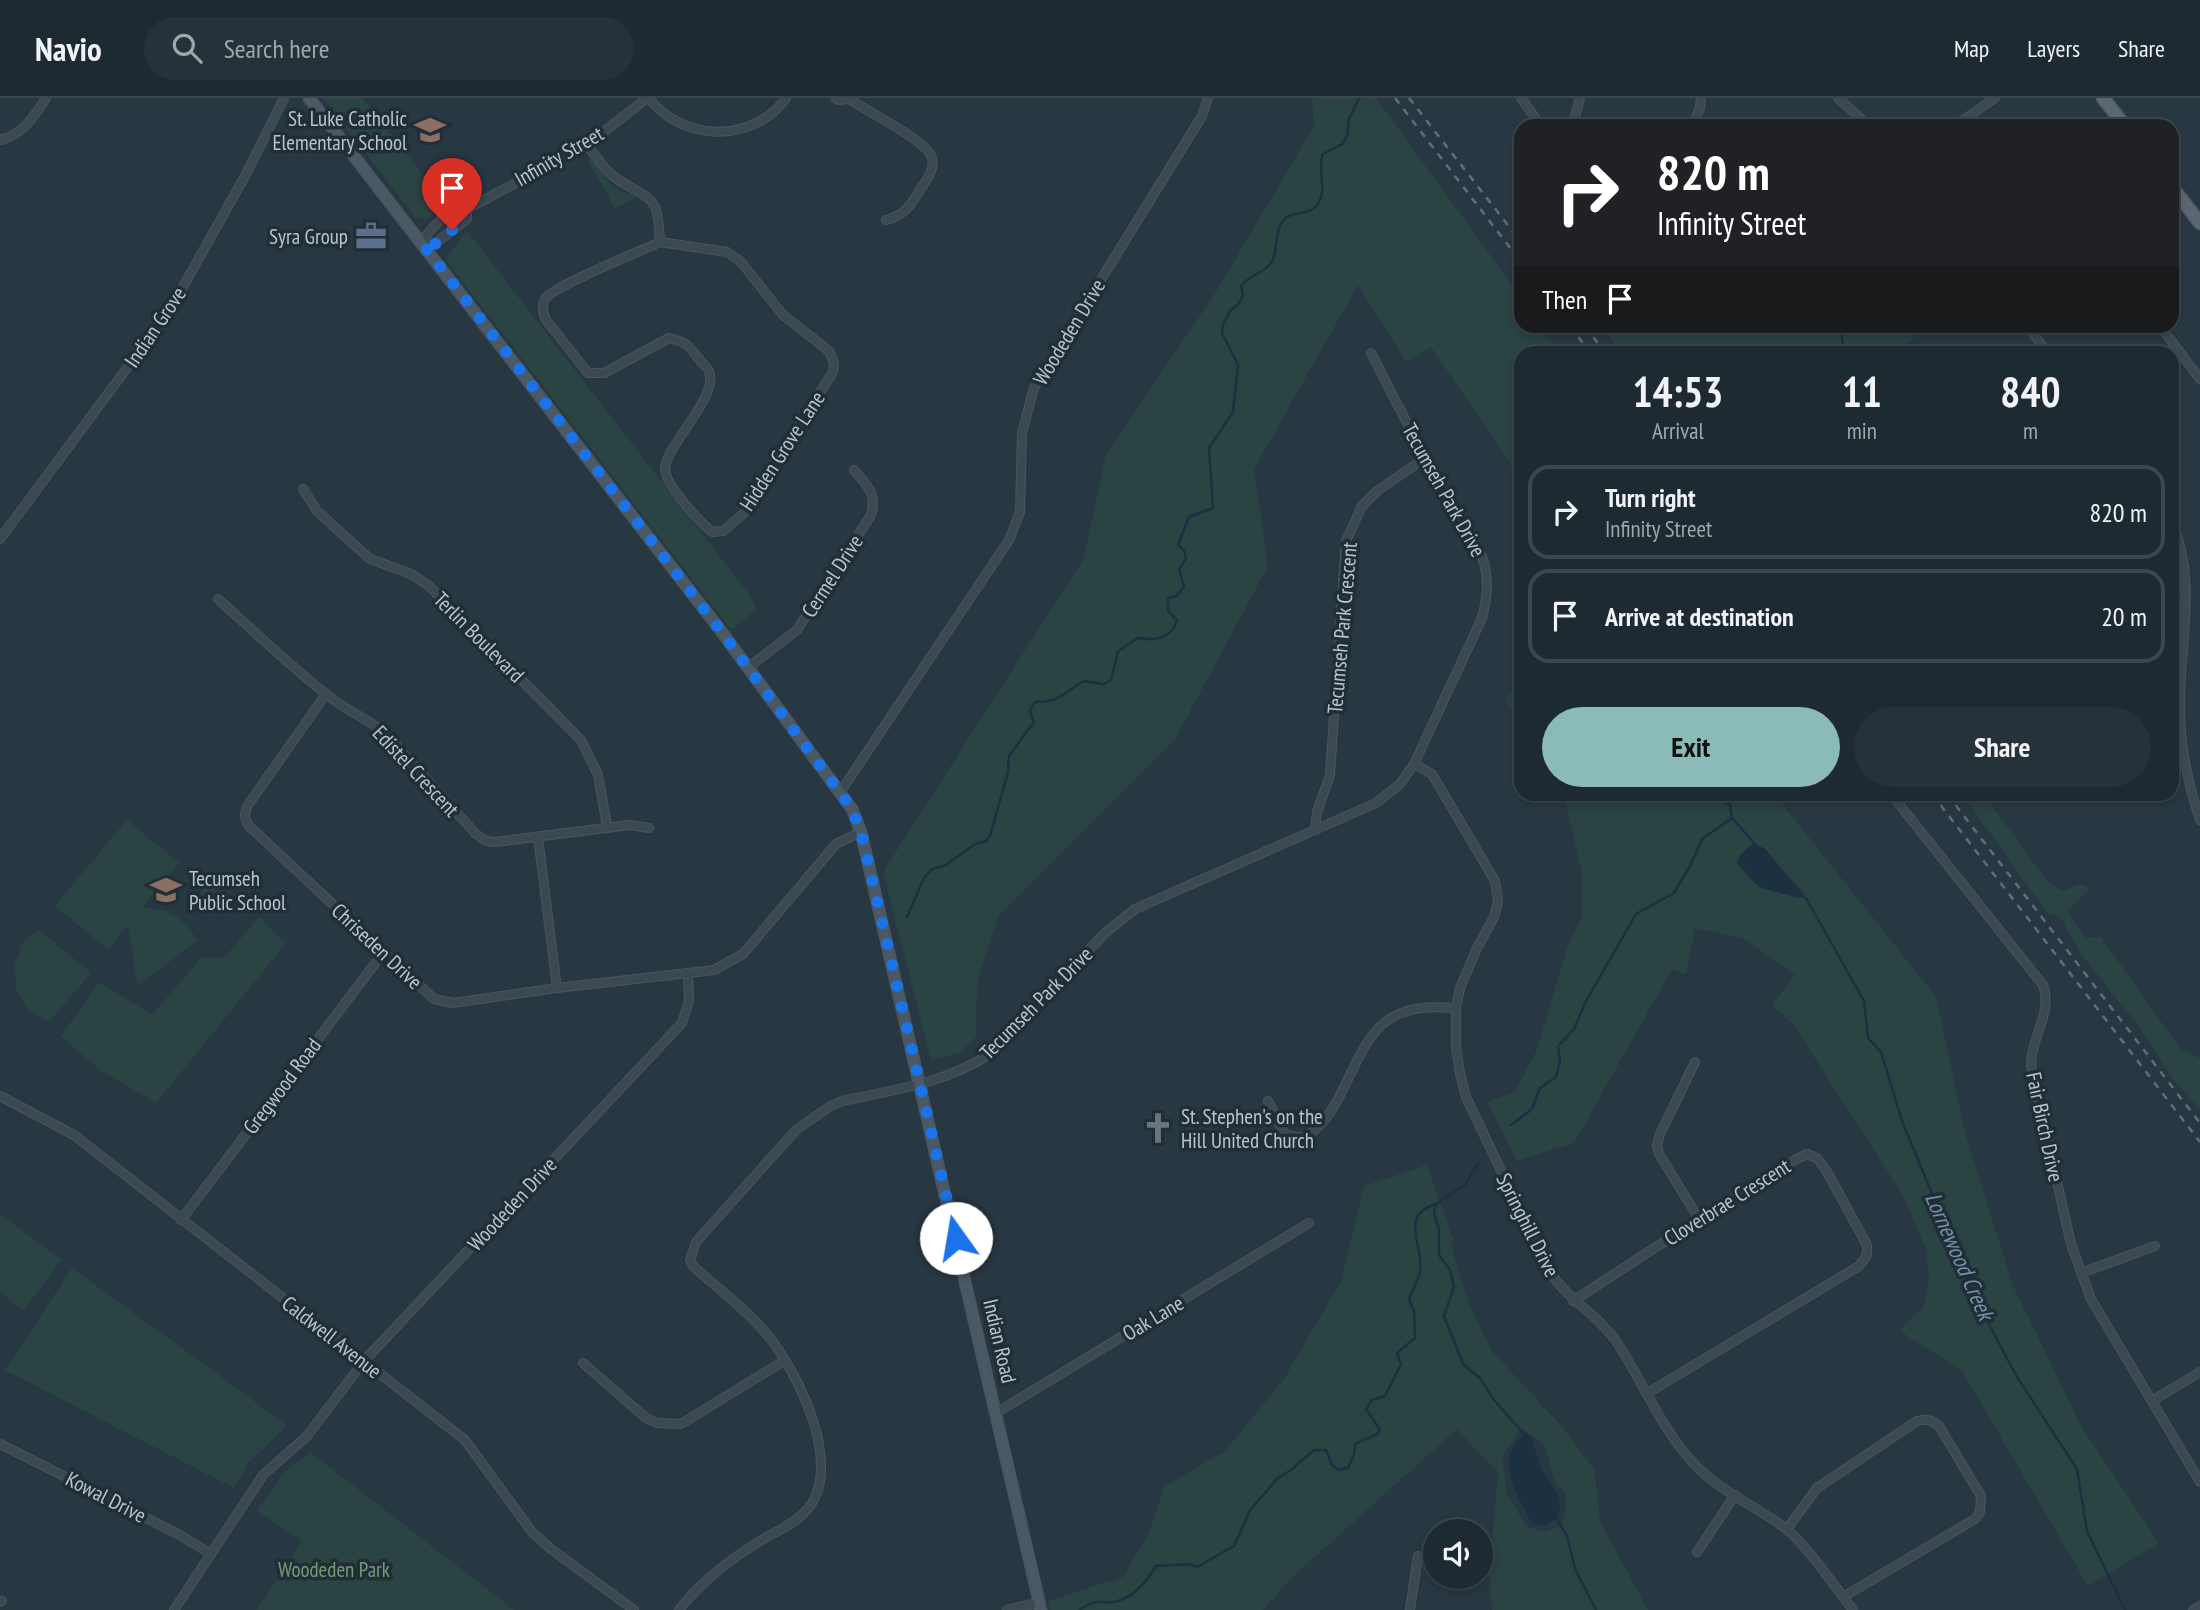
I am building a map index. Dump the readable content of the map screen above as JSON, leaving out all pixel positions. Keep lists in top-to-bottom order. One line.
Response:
{"streets":{"street":["Infinity Street","Indian Grove","Woodeden Drive","Hidden Grove Lane","Tecumseh Park Drive","Cermel Drive","Tecumseh Park Crescent","Terlin Boulevard","Edistel Crescent","Chriseden Drive","Gregwood Road","Fair Birch Drive","Cloverbrae Crescent","Springhill Drive","Oak Lane","Caldwell Avenue","Indian Road","Kowal Drive"]},"crossings":[["Infinity Street","Indian Road"],["Woodeden Drive","Chriseden Drive"],["Woodeden Drive","Caldwell Avenue"],["Woodeden Drive","Indian Road"],["Woodeden Drive","Kowal Drive"],["Tecumseh Park Drive","Tecumseh Park Crescent"],["Tecumseh Park Drive","Springhill Drive"],["Tecumseh Park Drive","Indian Road"],["Cermel Drive","Indian Road"],["Terlin Boulevard","Edistel Crescent"],["Edistel Crescent","Chriseden Drive"],["Chriseden Drive","Gregwood Road"],["Gregwood Road","Caldwell Avenue"],["Cloverbrae Crescent","Springhill Drive"],["Oak Lane","Indian Road"]],"water":["Lornewood Creek"],"parks":["Woodeden Park"],"places":{"school or university":["St. Luke Catholic Elementary School","Tecumseh Public School"],"office":["Syra Group"],"church":["St. Stephen's on the Hill United Church"]},"page":{"header":"Navio","search":"Search here","nav":["Map","Layers","Share"],"turn":["820 m","Infinity Street"],"then":"Then","eta":["14:53","Arrival","11","min","840","m"],"list":[{"name":"Turn right","note":"Infinity Street","value":"820 m"},{"name":"Arrive at destination","value":"20 m"}],"buttons":["Exit","Share"]}}
